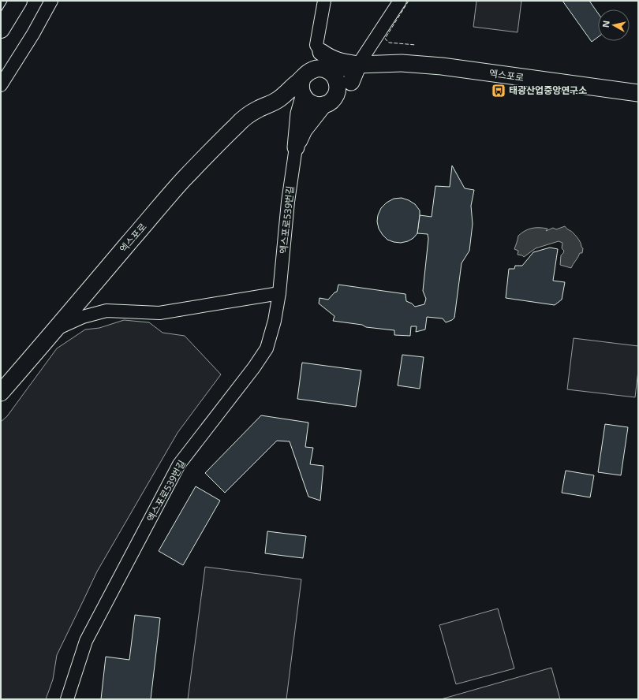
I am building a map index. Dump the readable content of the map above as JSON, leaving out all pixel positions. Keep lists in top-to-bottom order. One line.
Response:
{"streets":{"main road":["엑스포로"],"street":["엑스포로539번길"]},"places":{"bus stop":["태광산업중앙연구소"]},"north":"left"}
